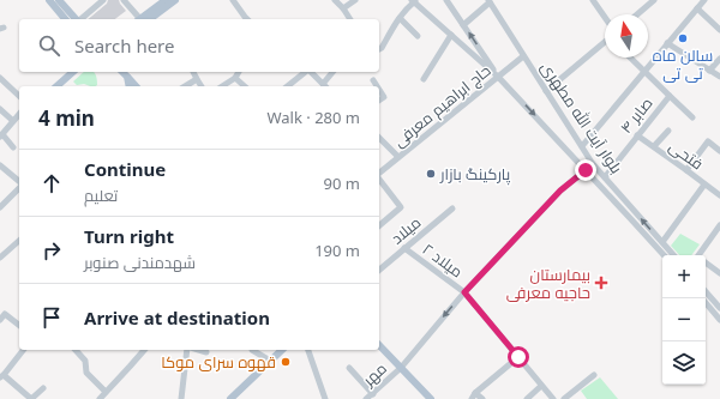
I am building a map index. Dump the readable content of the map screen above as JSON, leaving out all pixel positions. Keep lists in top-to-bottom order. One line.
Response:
{"streets":{"street":["حاج ابراهیم معرفی","صابر ۴","بلوار آیت الله مطهری","فتحی","میلاد","میلاد ۲","مهر"]},"crossings":[["حاج ابراهیم معرفی","بلوار آیت الله مطهری"],["صابر ۴","بلوار آیت الله مطهری"],["صابر ۴","فتحی"],["بلوار آیت الله مطهری","مهر"],["میلاد","میلاد ۲"],["میلاد ۲","مهر"]],"places":{"other":["سالن ماه تی تی","پارکینگ بازار","قهوه سرای موکا"],"health":["بیمارستان حاجیه معرفی"]},"north":"top","page":{"search":"Search here","heading":["4 min","Walk · 280 m"],"list":[["Continue","تعلیم","90 m"],["Turn right","شهدمندنی صنوبر","190 m"],"Arrive at destination"],"map_buttons":["+","−"]}}
